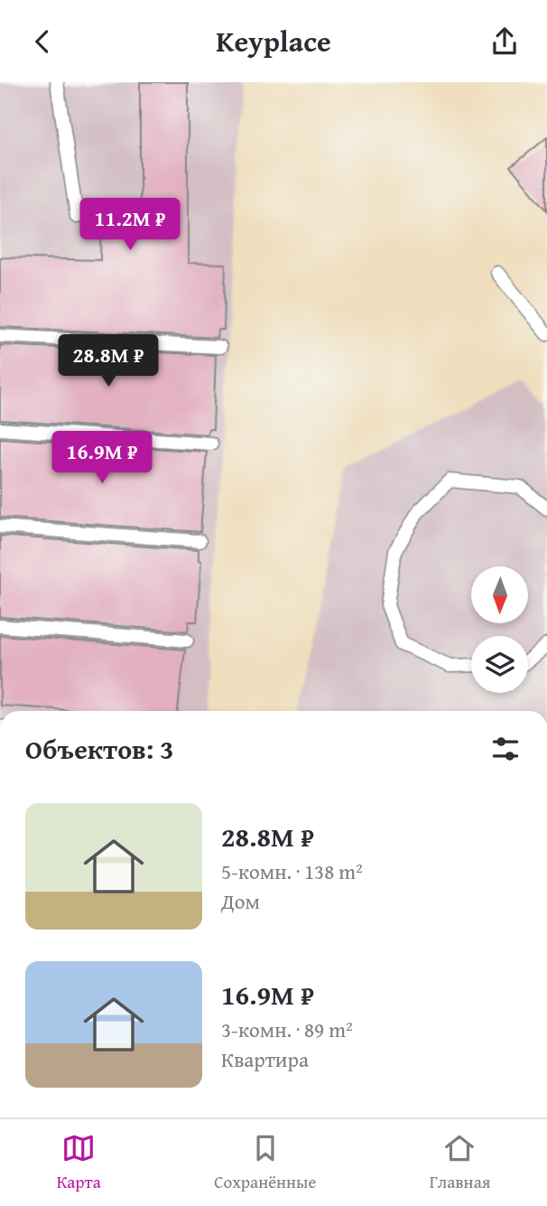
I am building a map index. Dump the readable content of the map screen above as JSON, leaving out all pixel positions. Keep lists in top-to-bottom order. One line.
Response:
{"north":"bottom","page":{"header":"Keyplace","price":["11.2M ₽","28.8M ₽","16.9M ₽"],"heading":"Объектов: 3","list":[{"name":"28.8M ₽","note":"5-комн. · 138 m² · Дом"},{"name":"16.9M ₽","note":"3-комн. · 89 m² · Квартира"}],"tabs":["Карта","Сохранённые","Главная"]}}
